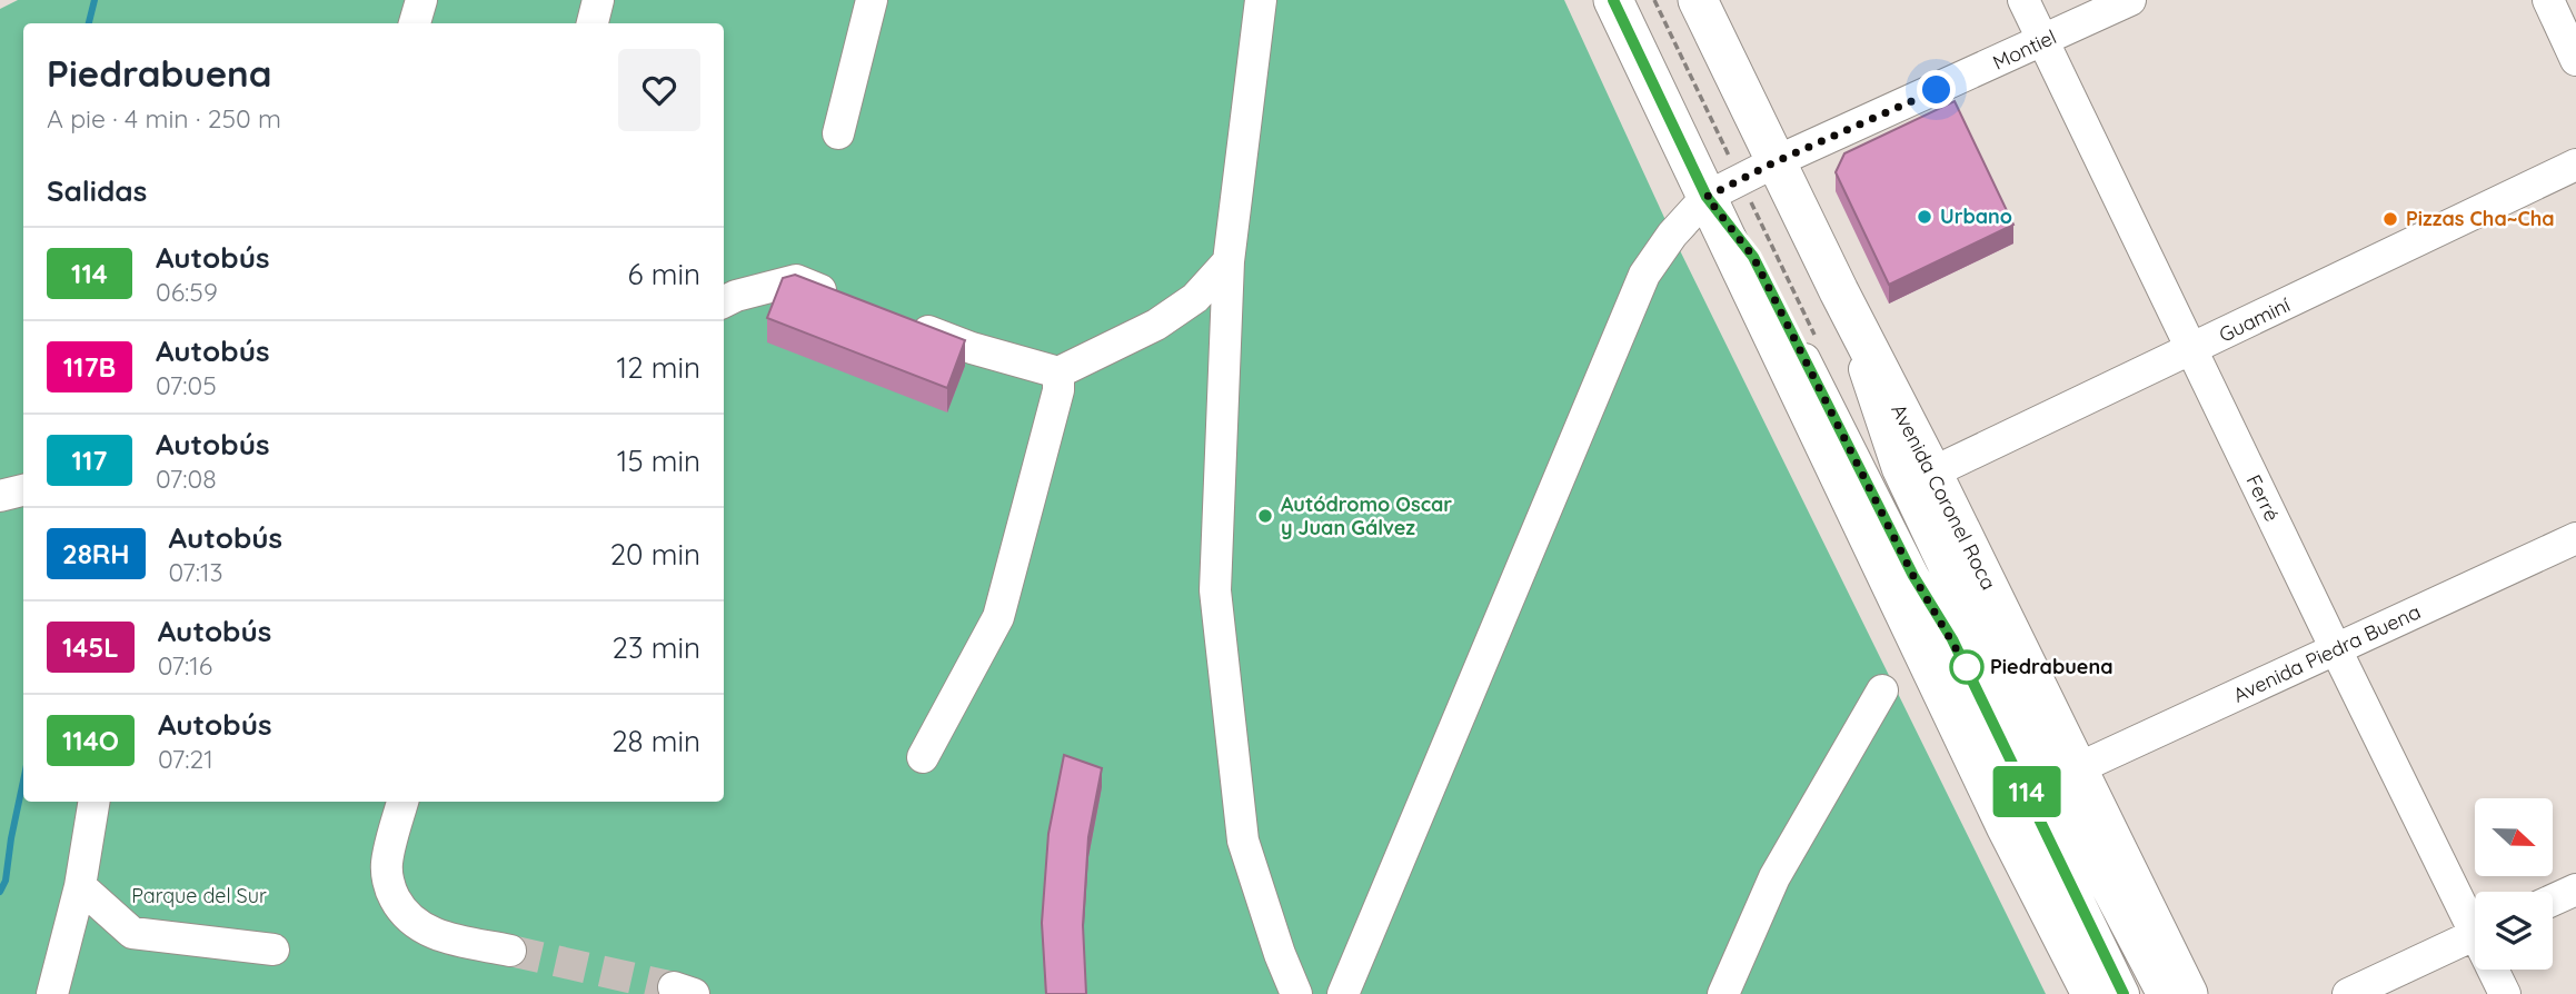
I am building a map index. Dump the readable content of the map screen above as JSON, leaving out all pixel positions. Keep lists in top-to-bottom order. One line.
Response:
{"streets":{"main road":["Avenida Coronel Roca"],"street":["Montiel","Guaminí","Ferré","Avenida Piedra Buena"]},"crossings":[["Montiel","Avenida Coronel Roca"],["Montiel","Ferré"],["Guaminí","Avenida Coronel Roca"],["Guaminí","Ferré"],["Avenida Coronel Roca","Avenida Piedra Buena"],["Ferré","Avenida Piedra Buena"]],"parks":["Parque del Sur"],"places":["Urbano","Pizzas Cha~Cha","Autódromo Oscar y Juan Gálvez","Piedrabuena"],"lines":["bus line 114"],"north":"right","page":{"on_map":"114","heading":[["Piedrabuena","A pie · 4 min · 250 m"],"Salidas"],"list":[{"mark":"114","name":"Autobús","note":"06:59","value":"6 min"},{"mark":"117B","name":"Autobús","note":"07:05","value":"12 min"},{"mark":"117","name":"Autobús","note":"07:08","value":"15 min"},{"mark":"28RH","name":"Autobús","note":"07:13","value":"20 min"},{"mark":"145L","name":"Autobús","note":"07:16","value":"23 min"},{"mark":"114O","name":"Autobús","note":"07:21","value":"28 min"}]}}
